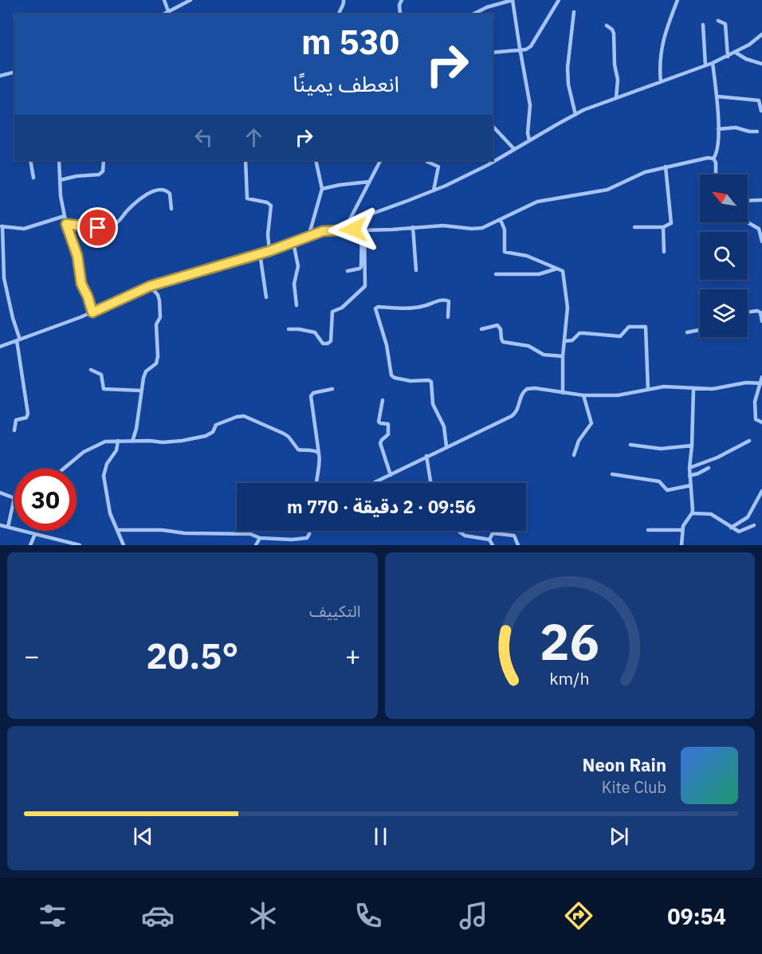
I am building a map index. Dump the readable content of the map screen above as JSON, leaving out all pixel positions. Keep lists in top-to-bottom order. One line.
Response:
{"north":"top left","page":{"turn":["530 m","انعطف يمينًا"],"limit":"30","trip":"09:56 · 2 دقيقة · 770 m","tile":"التكييف","heat":["−","20.5°","+"],"song":["Neon Rain","Kite Club"],"tabs":"09:54","gauge":["26","km/h"]}}
